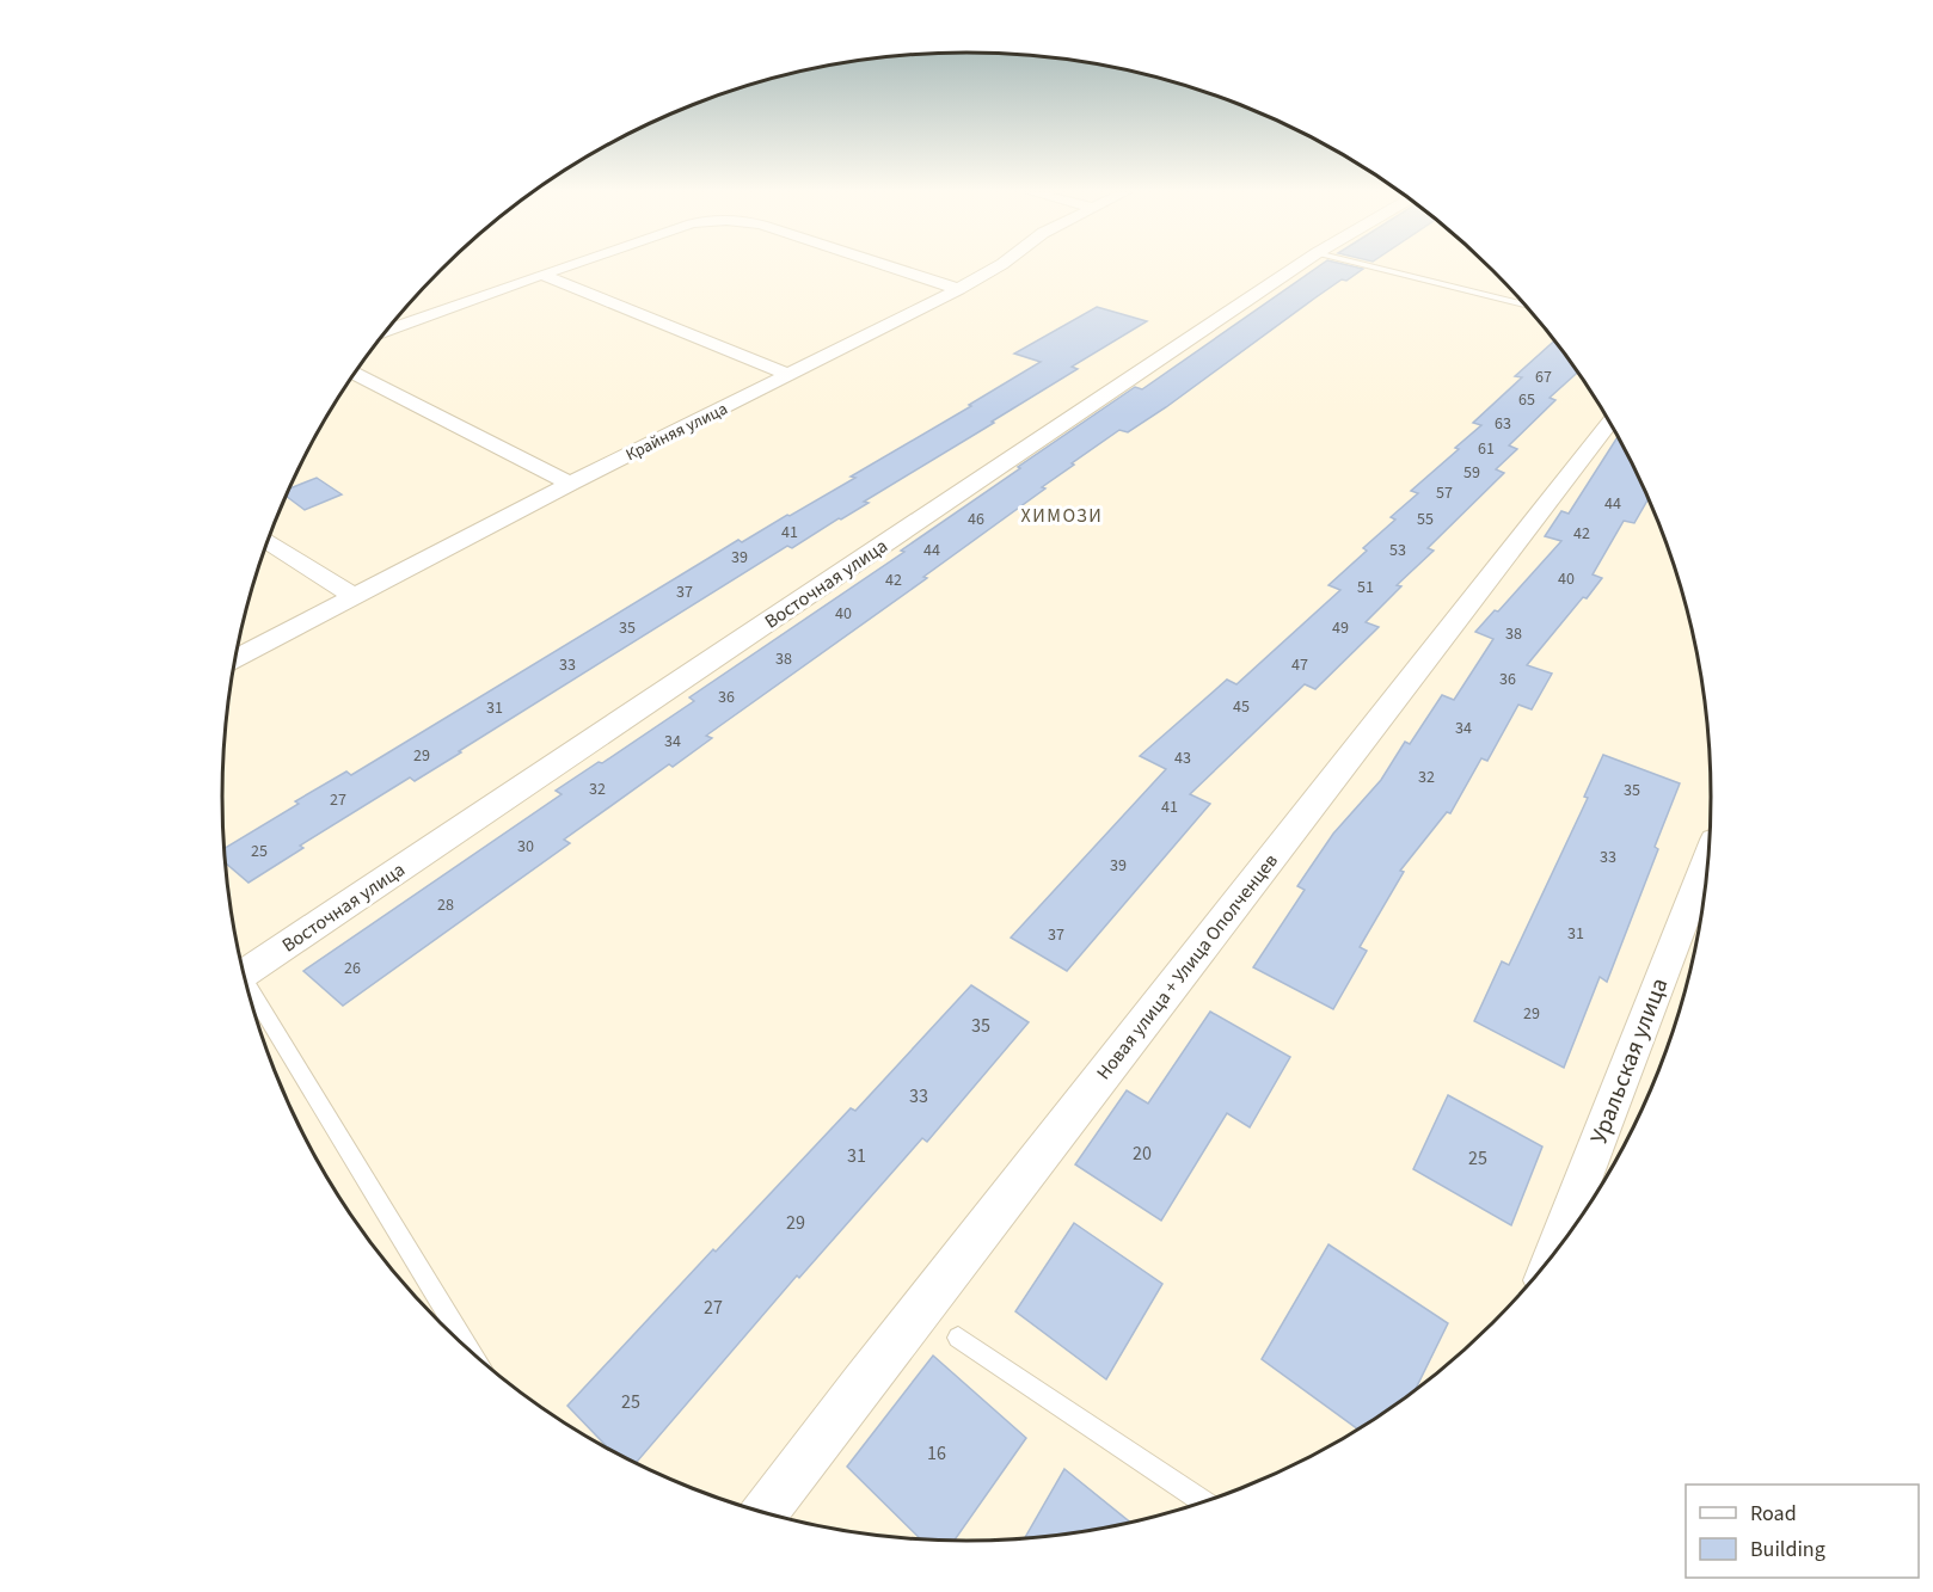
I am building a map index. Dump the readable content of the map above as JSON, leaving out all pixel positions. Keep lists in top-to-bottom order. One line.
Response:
{"streets":{"street":["Крайняя улица","Восточная улица","Новая улица + Улица Ополченцев","Уральская улица"]},"districts":["ХИМОЗИ"],"house_numbers":["67","65","63","61","59","57","44","46","55","41","42","44","53","39","40","42","51","37","40","35","49","38","38","33","47","36","36","45","31","34","34","29","43","32","32","35","27","41","30","25","33","39","28","31","37","26","29","35","33","20","31","25","29","27","25","16"],"legend":["Road","Building"]}
